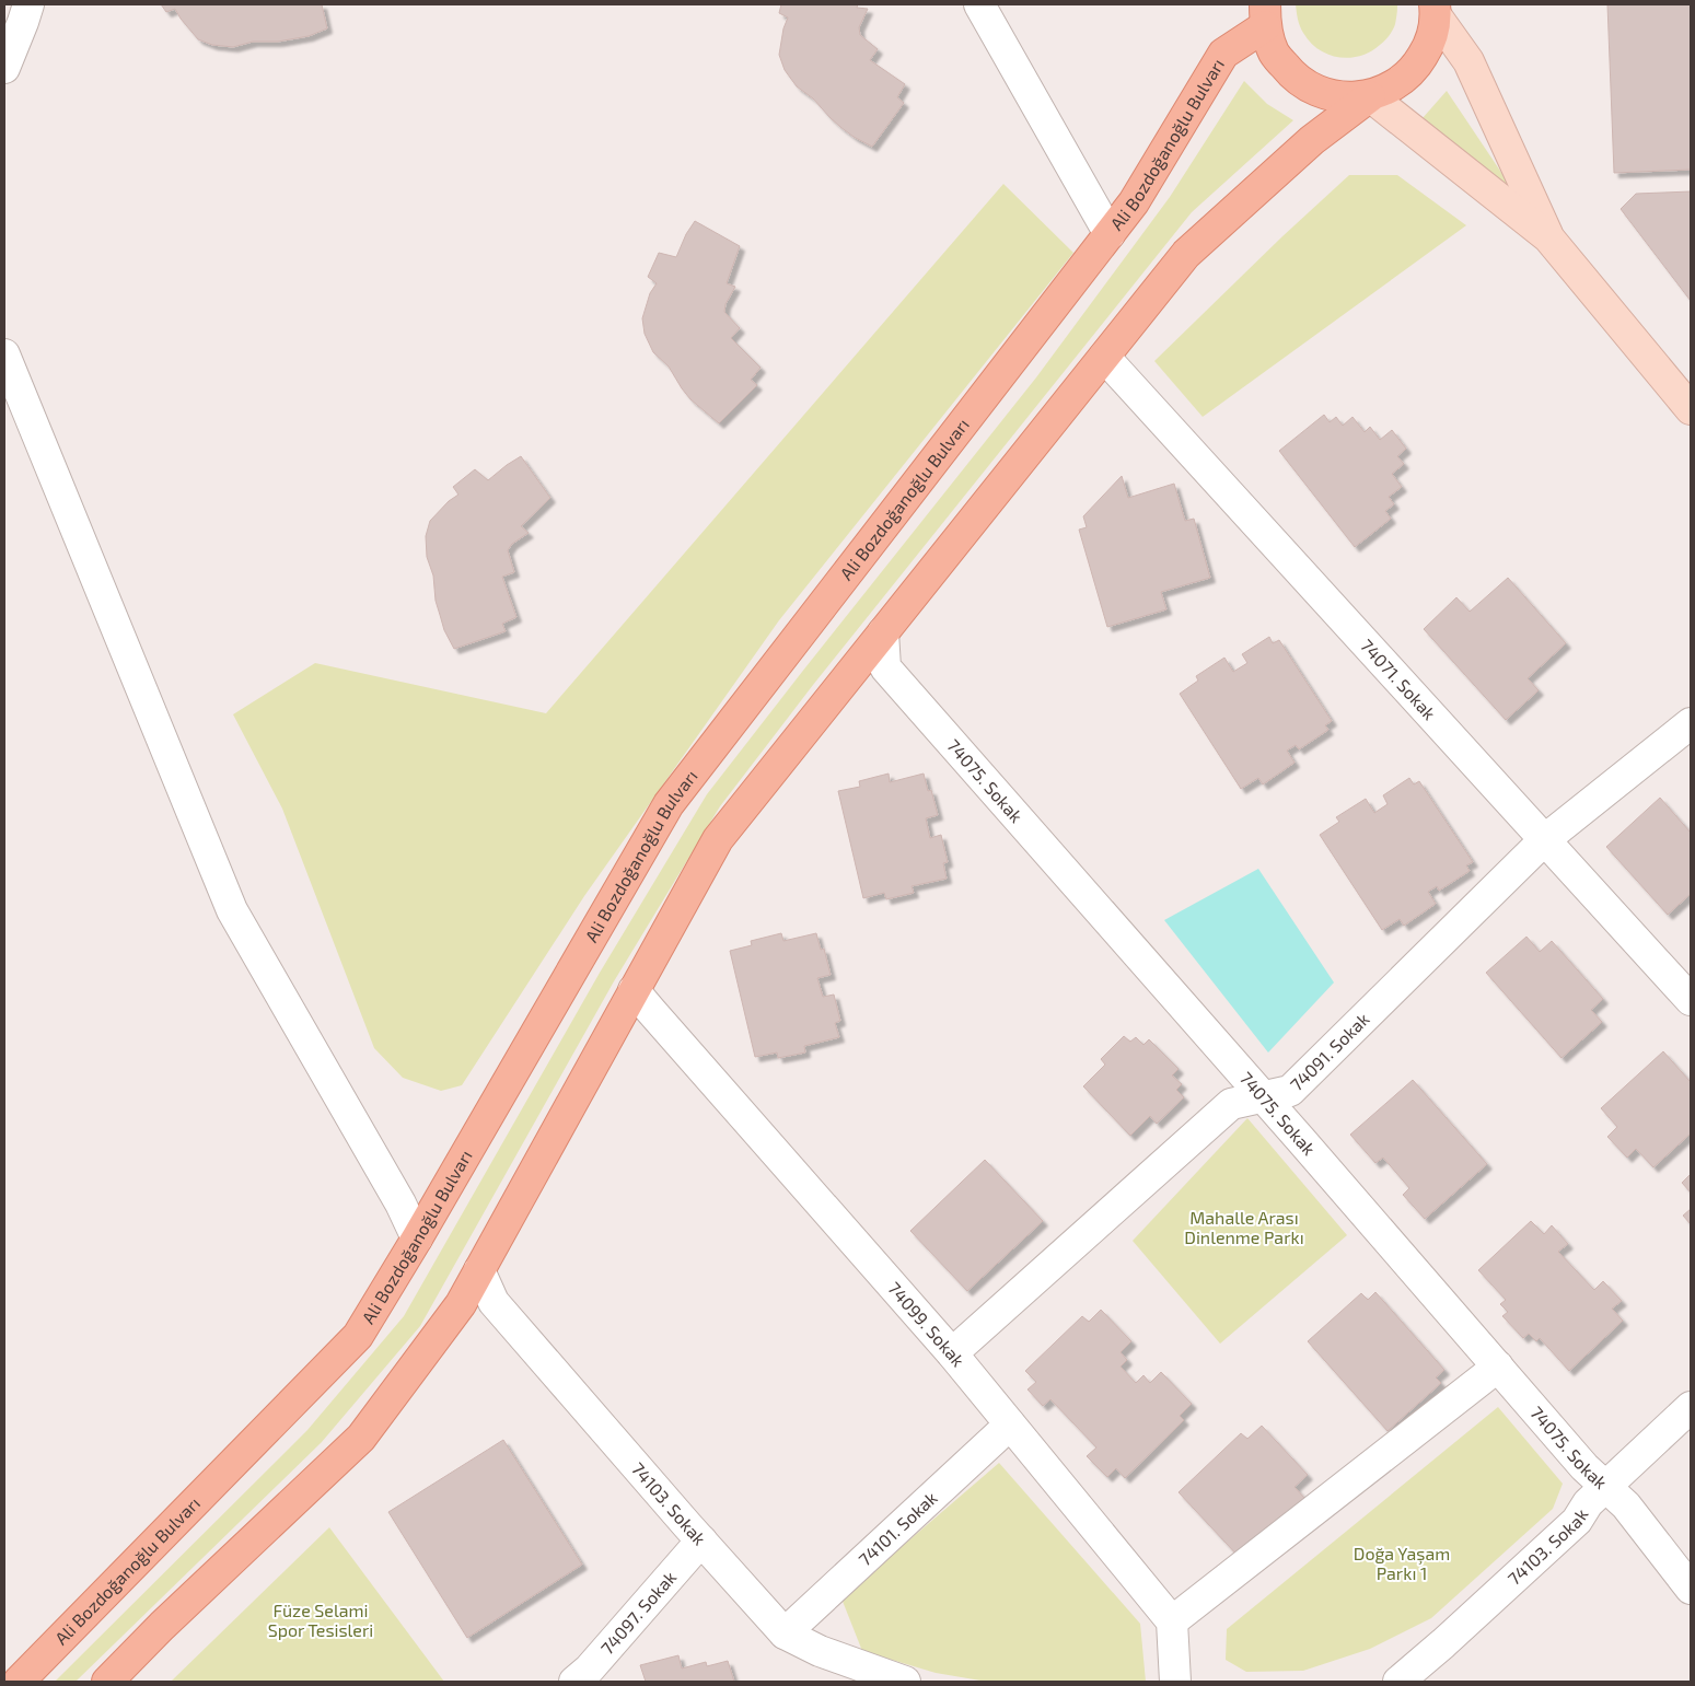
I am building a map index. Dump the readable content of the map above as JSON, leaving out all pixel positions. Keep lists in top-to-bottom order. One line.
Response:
{"streets":{"main road":["Ali Bozdoğanoğlu Bulvarı"],"street":["74071. Sokak","74075. Sokak","74091. Sokak","74099. Sokak","74103. Sokak","74101. Sokak","74097. Sokak"]},"crossings":[["74071. Sokak","74091. Sokak"],["74075. Sokak","74091. Sokak"],["74075. Sokak","74103. Sokak"],["74091. Sokak","74099. Sokak"],["74099. Sokak","74101. Sokak"],["74103. Sokak","74101. Sokak"],["74103. Sokak","74097. Sokak"]],"parks":["Mahalle Arası Dinlenme Parkı","Doğa Yaşam Parkı 1","Füze Selami Spor Tesisleri"]}
